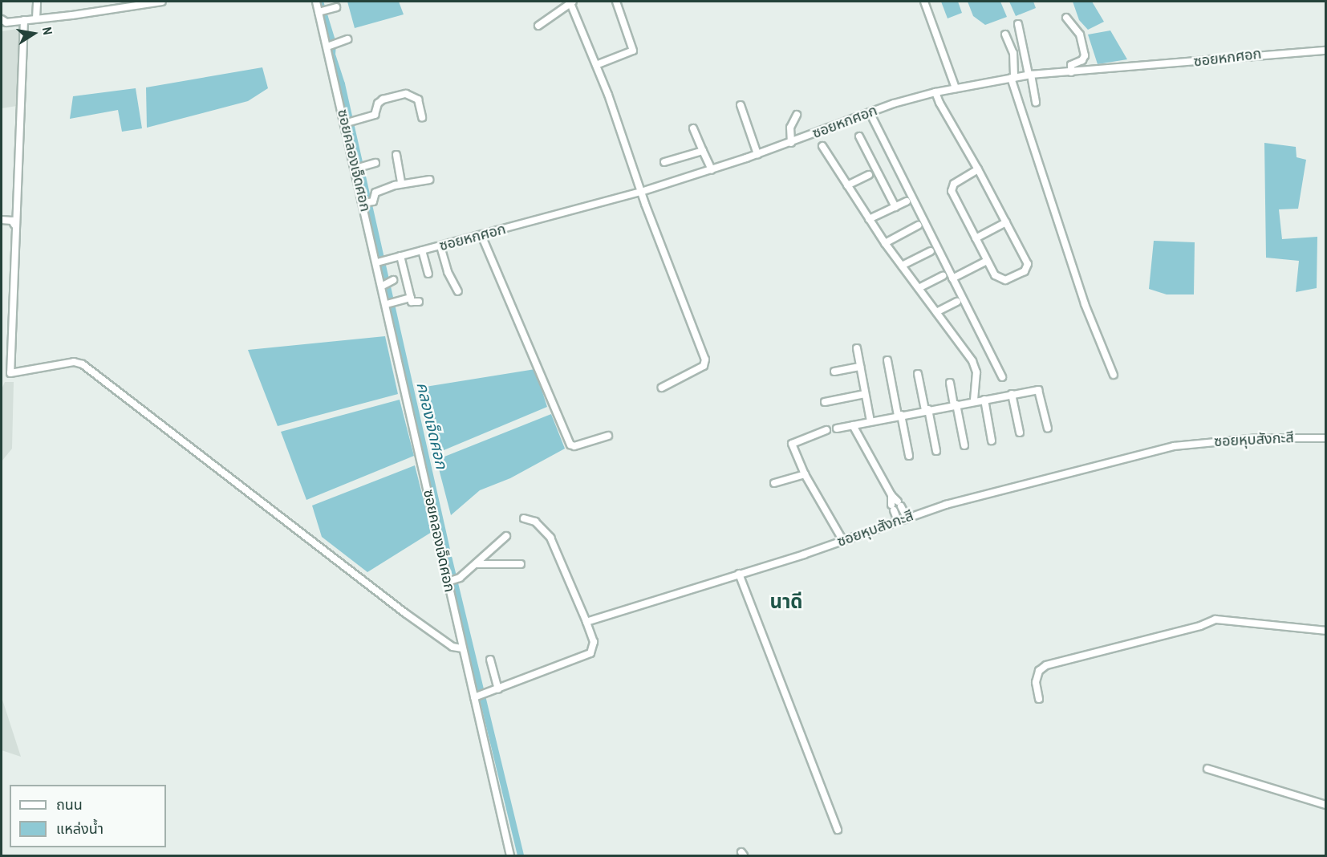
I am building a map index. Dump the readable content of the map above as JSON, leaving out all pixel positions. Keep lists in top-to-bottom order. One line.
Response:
{"streets":{"street":["ซอยหกศอก","ซอยคลองเจ็ดศอก","ซอยหุบสังกะสี"]},"crossings":[["ซอยหกศอก","ซอยคลองเจ็ดศอก"]],"districts":["นาดี"],"water":["คลองเจ็ดศอก"],"legend":["ถนน","แหล่งน้ำ"],"north":"right"}
